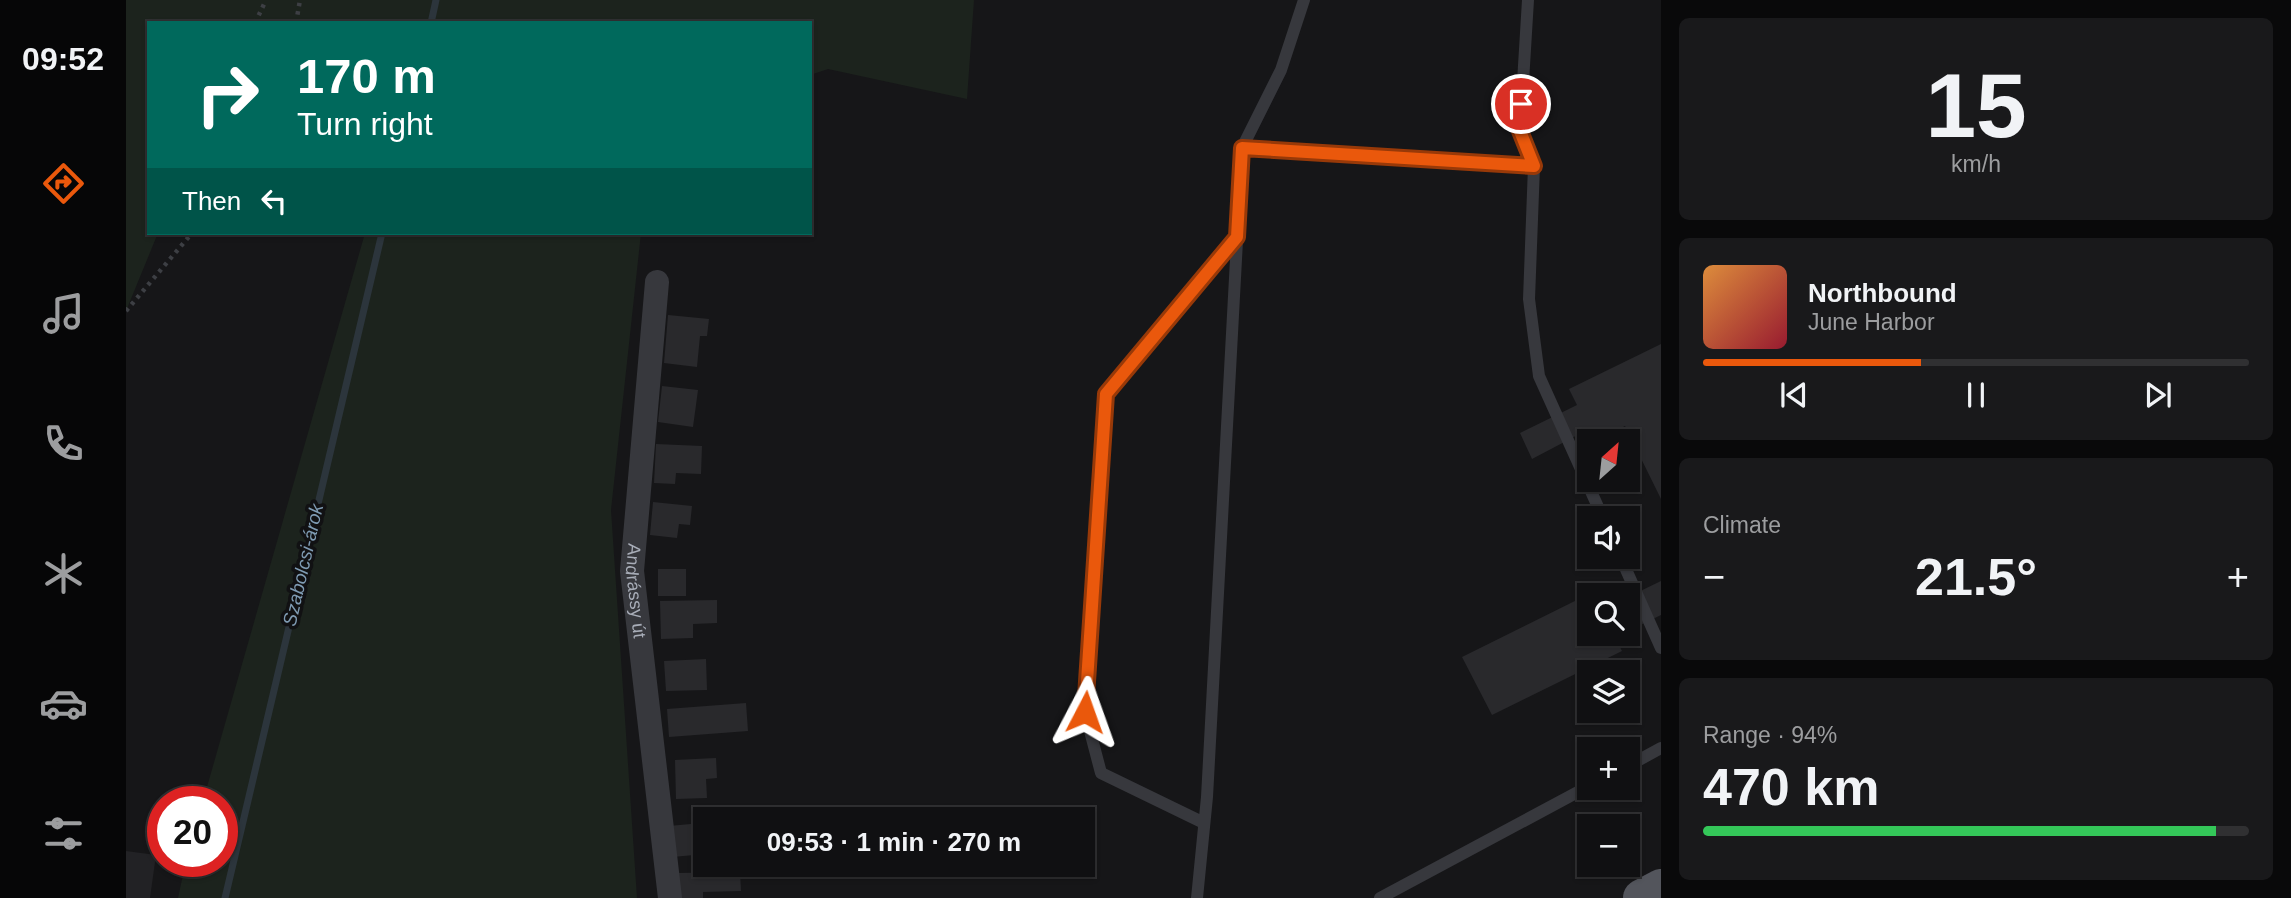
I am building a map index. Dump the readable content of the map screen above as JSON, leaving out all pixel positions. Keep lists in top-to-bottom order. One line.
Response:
{"streets":{"street":["Andrássy út"]},"water":["Szabolcsi-árok"],"north":"top right","page":{"tabs":"09:52","tile":[["15","km/h"],"Climate",["Range · 94%","470 km"]],"turn":["170 m","Turn right"],"then":"Then","song":["Northbound","June Harbor"],"map_buttons":["+","−"],"heat":["−","21.5°","+"],"limit":"20","trip":"09:53 · 1 min · 270 m"}}
